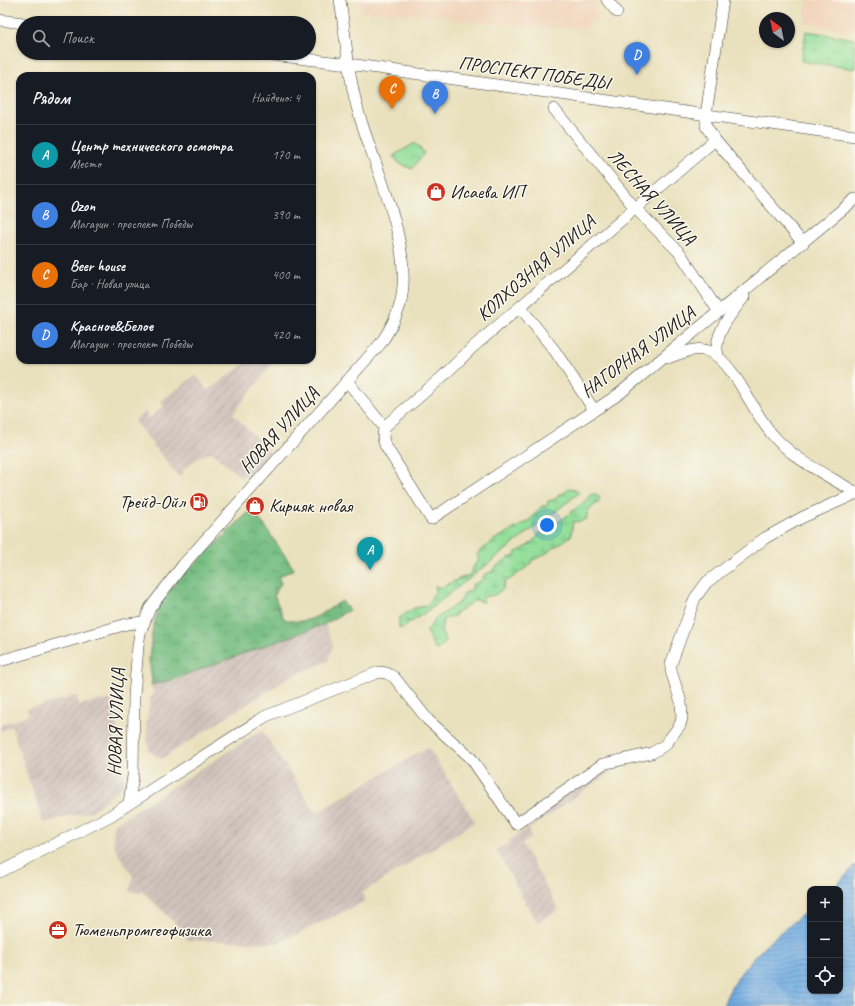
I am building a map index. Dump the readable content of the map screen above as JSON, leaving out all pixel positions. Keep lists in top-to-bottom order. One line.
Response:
{"streets":{"street":["ПРОСПЕКТ ПОБЕДЫ","ЛЕСНАЯ УЛИЦА","КОЛХОЗНАЯ УЛИЦА","НАГОРНАЯ УЛИЦА","НОВАЯ УЛИЦА"]},"crossings":[["ПРОСПЕКТ ПОБЕДЫ","НОВАЯ УЛИЦА"],["ЛЕСНАЯ УЛИЦА","КОЛХОЗНАЯ УЛИЦА"],["ЛЕСНАЯ УЛИЦА","НАГОРНАЯ УЛИЦА"],["КОЛХОЗНАЯ УЛИЦА","НАГОРНАЯ УЛИЦА"]],"places":{"shop":["Исаева ИП","Кирияк новая"],"fuel station":["Трейд-Ойл"],"office":["Тюменьпромгеофизика"]},"north":"top left","page":{"search":"Поиск","pins":["D","C","B","A"],"heading":["Рядом","Найдено: 4"],"list":[{"mark":"A","name":"Центр технического осмотра","note":"Место","value":"170 m"},{"mark":"B","name":"Ozon","note":"Магазин · проспект Победы","value":"390 m"},{"mark":"C","name":"Beer house","note":"Бар · Новая улица","value":"400 m"},{"mark":"D","name":"Красное&Белое","note":"Магазин · проспект Победы","value":"420 m"}],"map_buttons":["+","−"]}}
